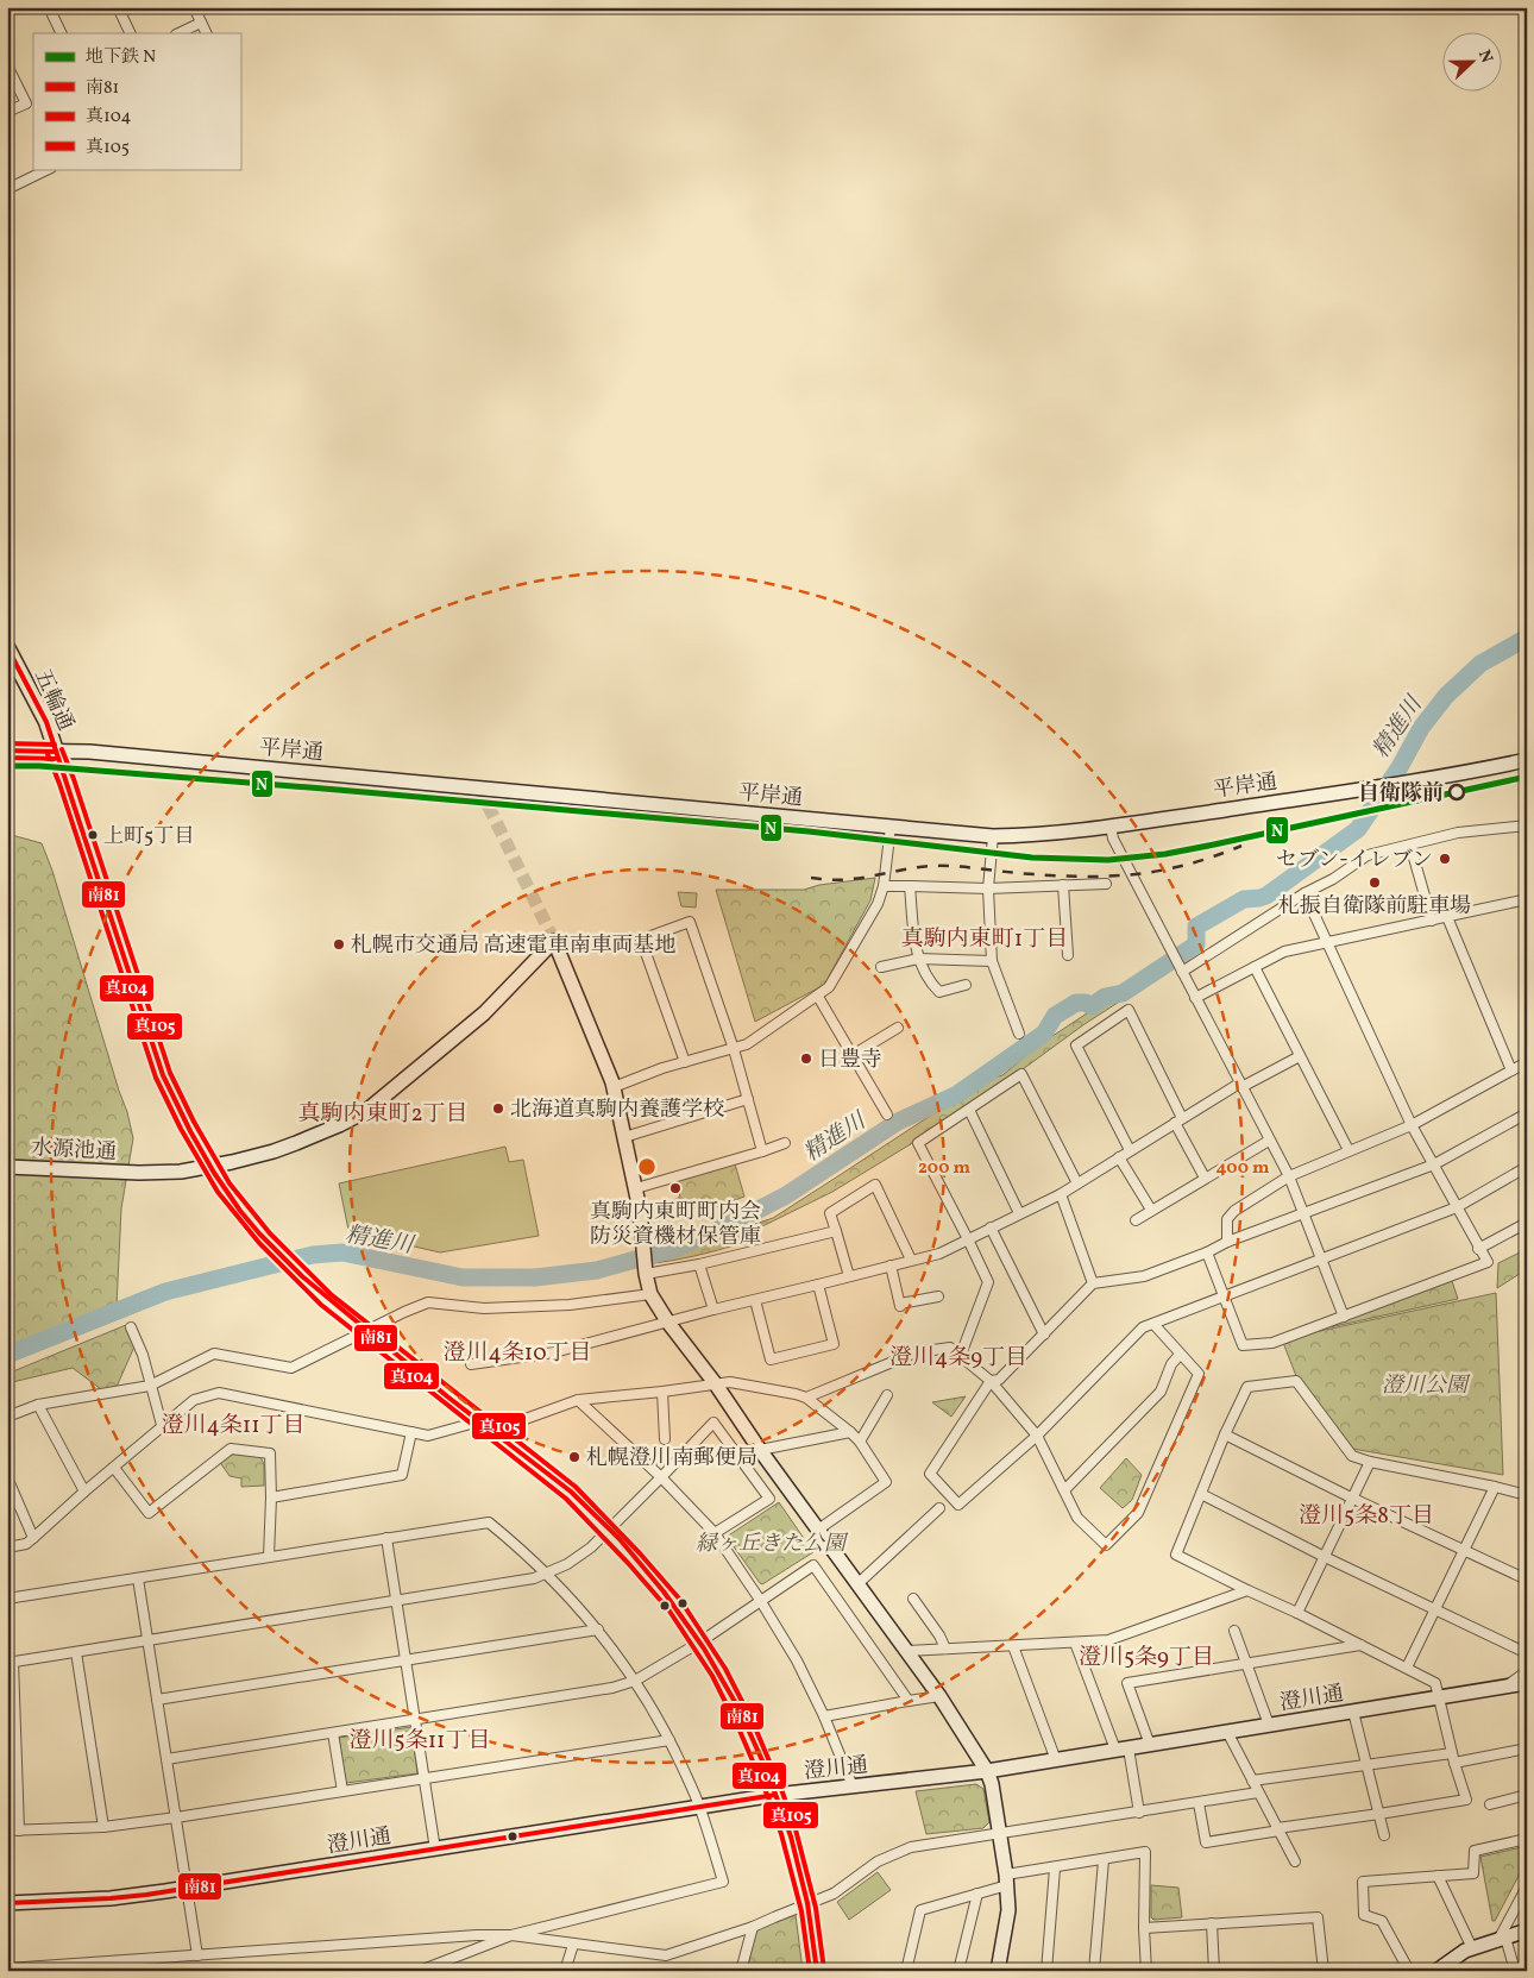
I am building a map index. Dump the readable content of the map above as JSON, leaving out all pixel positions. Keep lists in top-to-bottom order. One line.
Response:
{"streets":{"main road":["五輪通"],"street":["平岸通","水源池通","澄川通"]},"crossings":[["五輪通","平岸通"],["五輪通","澄川通"]],"districts":["真駒内東町1丁目","真駒内東町2丁目","澄川4条10丁目","澄川4条9丁目","澄川4条11丁目","澄川5条8丁目","澄川5条9丁目","澄川5条11丁目"],"water":["精進川"],"parks":["澄川公園","緑ヶ丘きた公園"],"places":["自衛隊前","上町5丁目","セブン-イレブン","札振自衛隊前駐車場","札幌市交通局 高速電車南車両基地","日豊寺","北海道真駒内養護学校","真駒内東町町内会 防災資機材保管庫","札幌澄川南郵便局"],"lines":["transit line 南81","transit line 真105","transit line 真104","metro line N"],"legend":["地下鉄 N","南81","真104","真105"],"north":"right","rings":["200 m","400 m"]}
